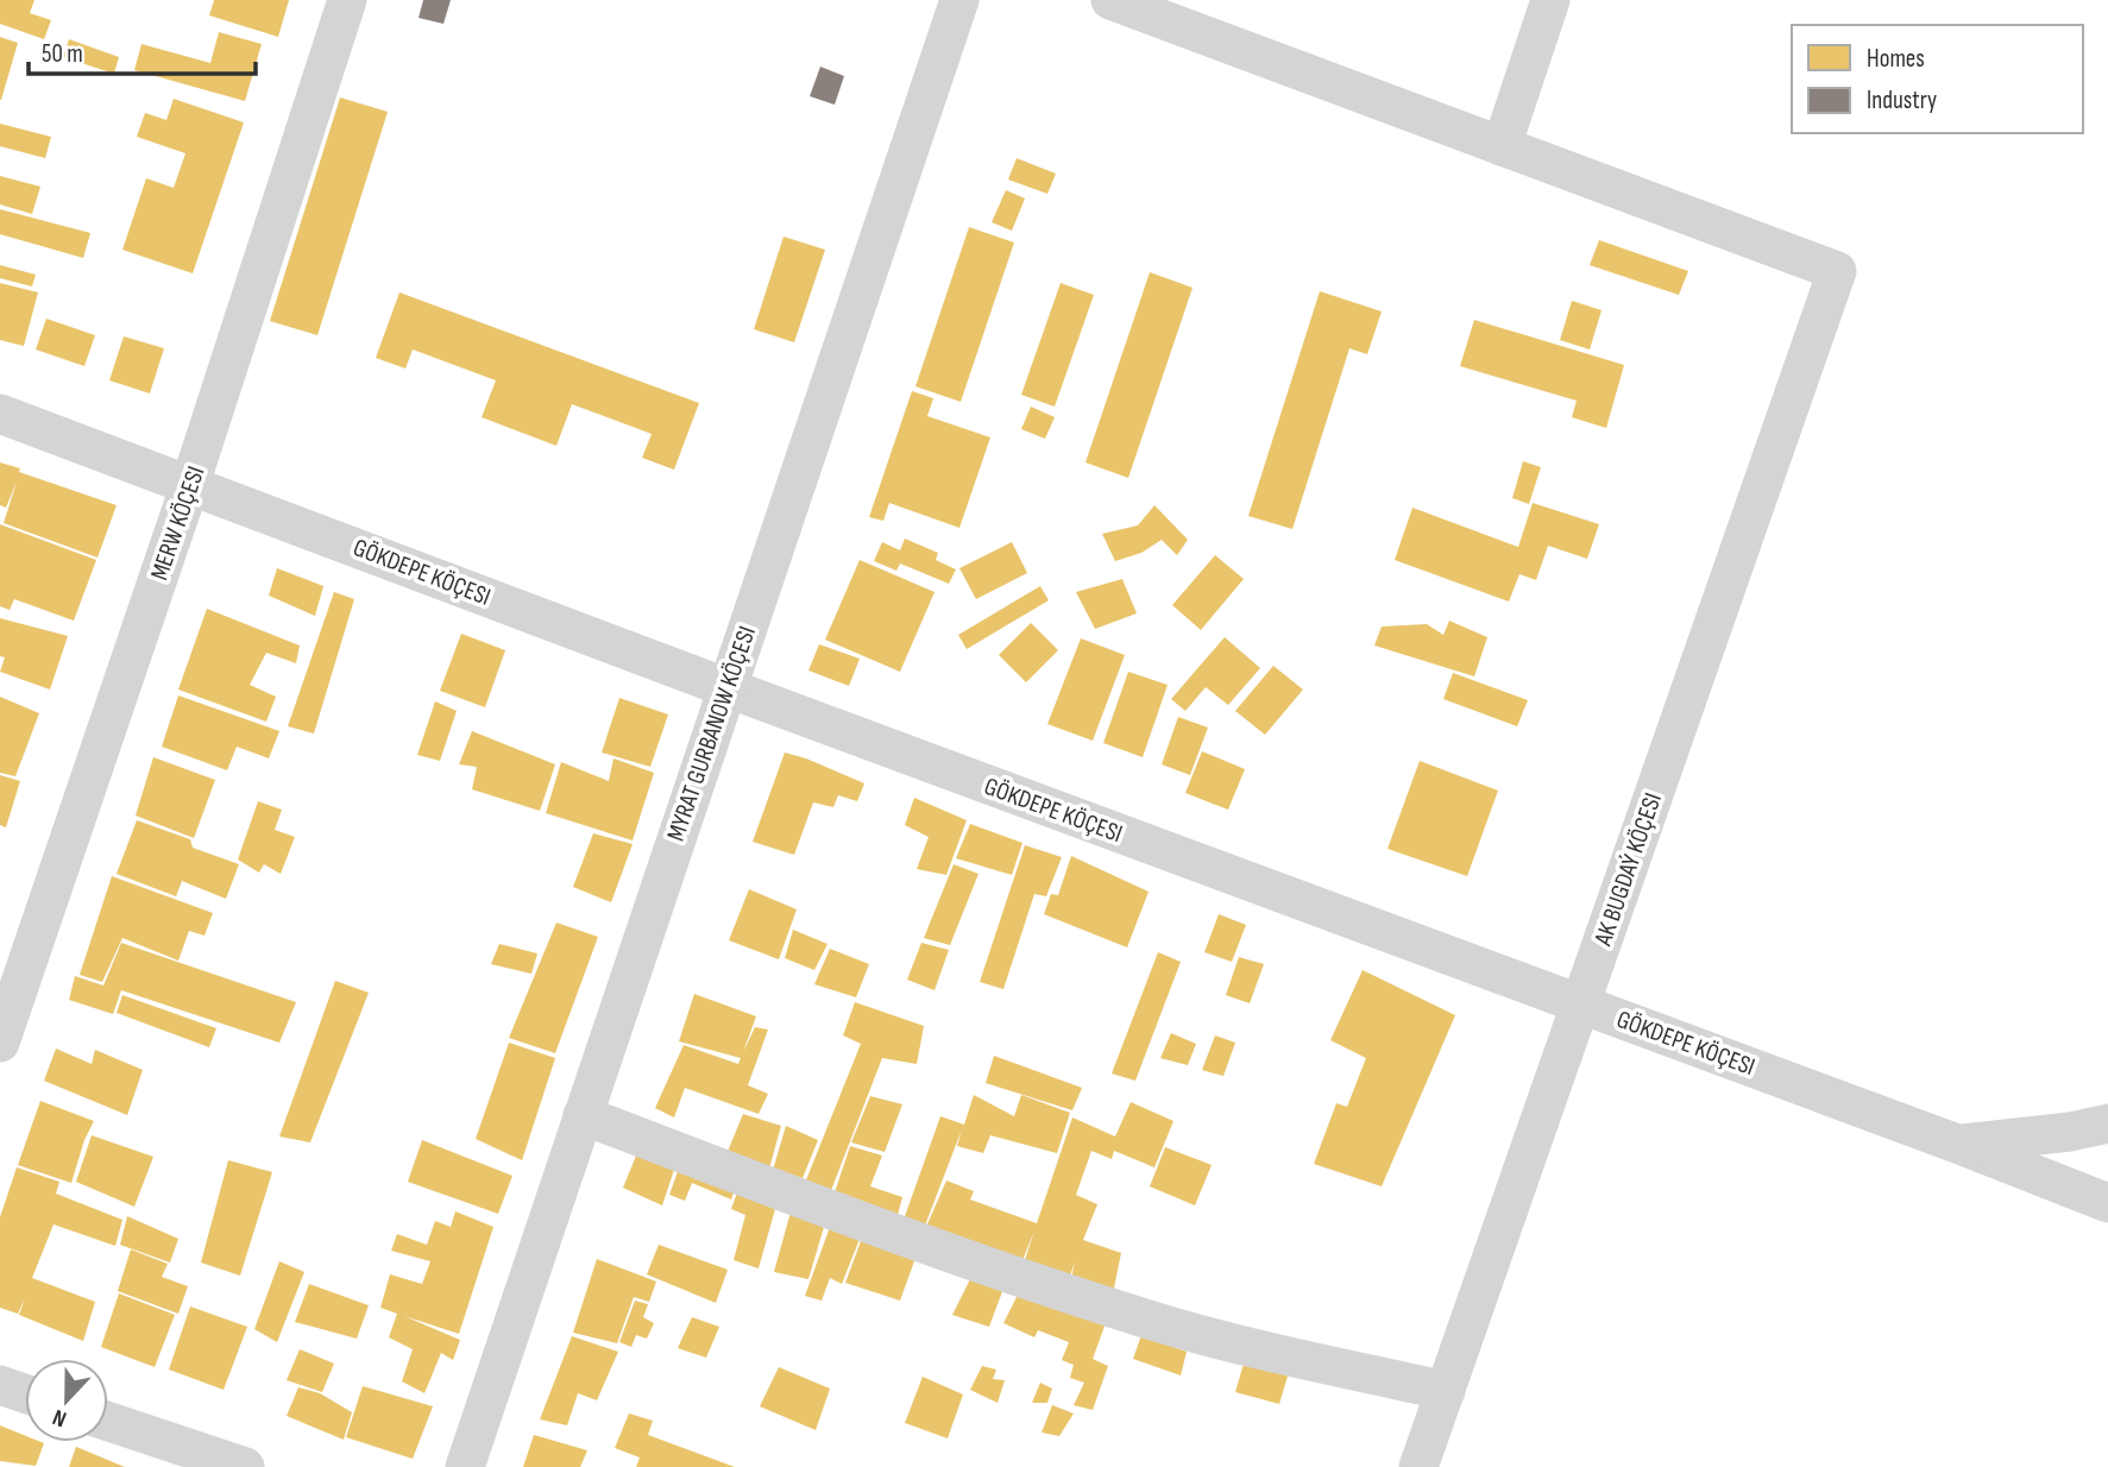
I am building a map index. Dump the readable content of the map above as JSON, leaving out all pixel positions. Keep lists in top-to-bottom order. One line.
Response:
{"streets":{"street":["MERW KÖÇESI","GÖKDEPE KÖÇESI","MYRAT GURBANOW KÖÇESI","AK BUGDAÝ KÖÇESI"]},"crossings":[["MERW KÖÇESI","GÖKDEPE KÖÇESI"],["GÖKDEPE KÖÇESI","MYRAT GURBANOW KÖÇESI"],["GÖKDEPE KÖÇESI","AK BUGDAÝ KÖÇESI"]],"legend":["Homes","Industry"],"scale_bar":"50 m","north":"bottom"}
